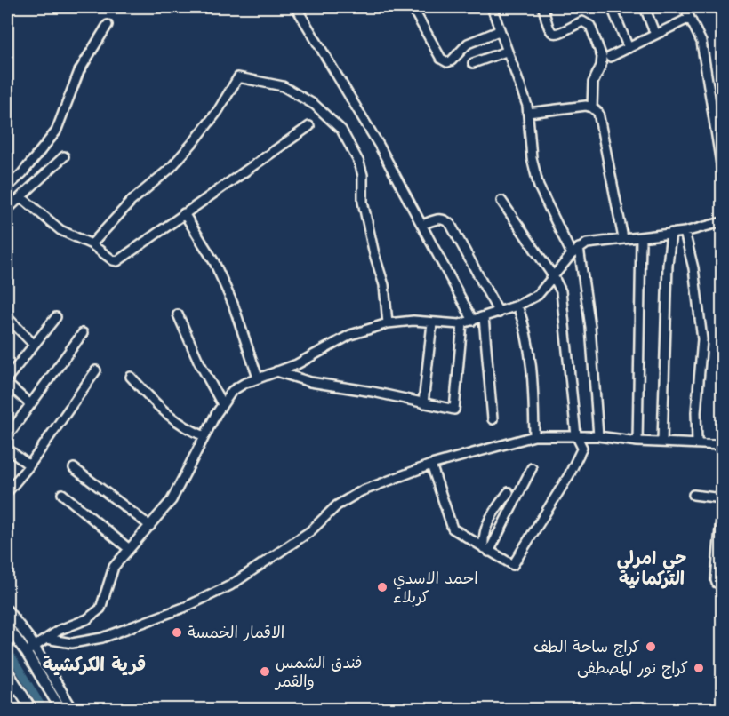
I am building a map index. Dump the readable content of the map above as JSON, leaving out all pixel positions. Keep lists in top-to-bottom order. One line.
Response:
{"districts":["حي امرلي التركمانية","قرية الكركشية"],"places":["احمد الاسدي كربلاء","الاقمار الخمسة","كراج ساحة الطف","كراج نور المصطفى","فندق الشمس والقمر"]}
